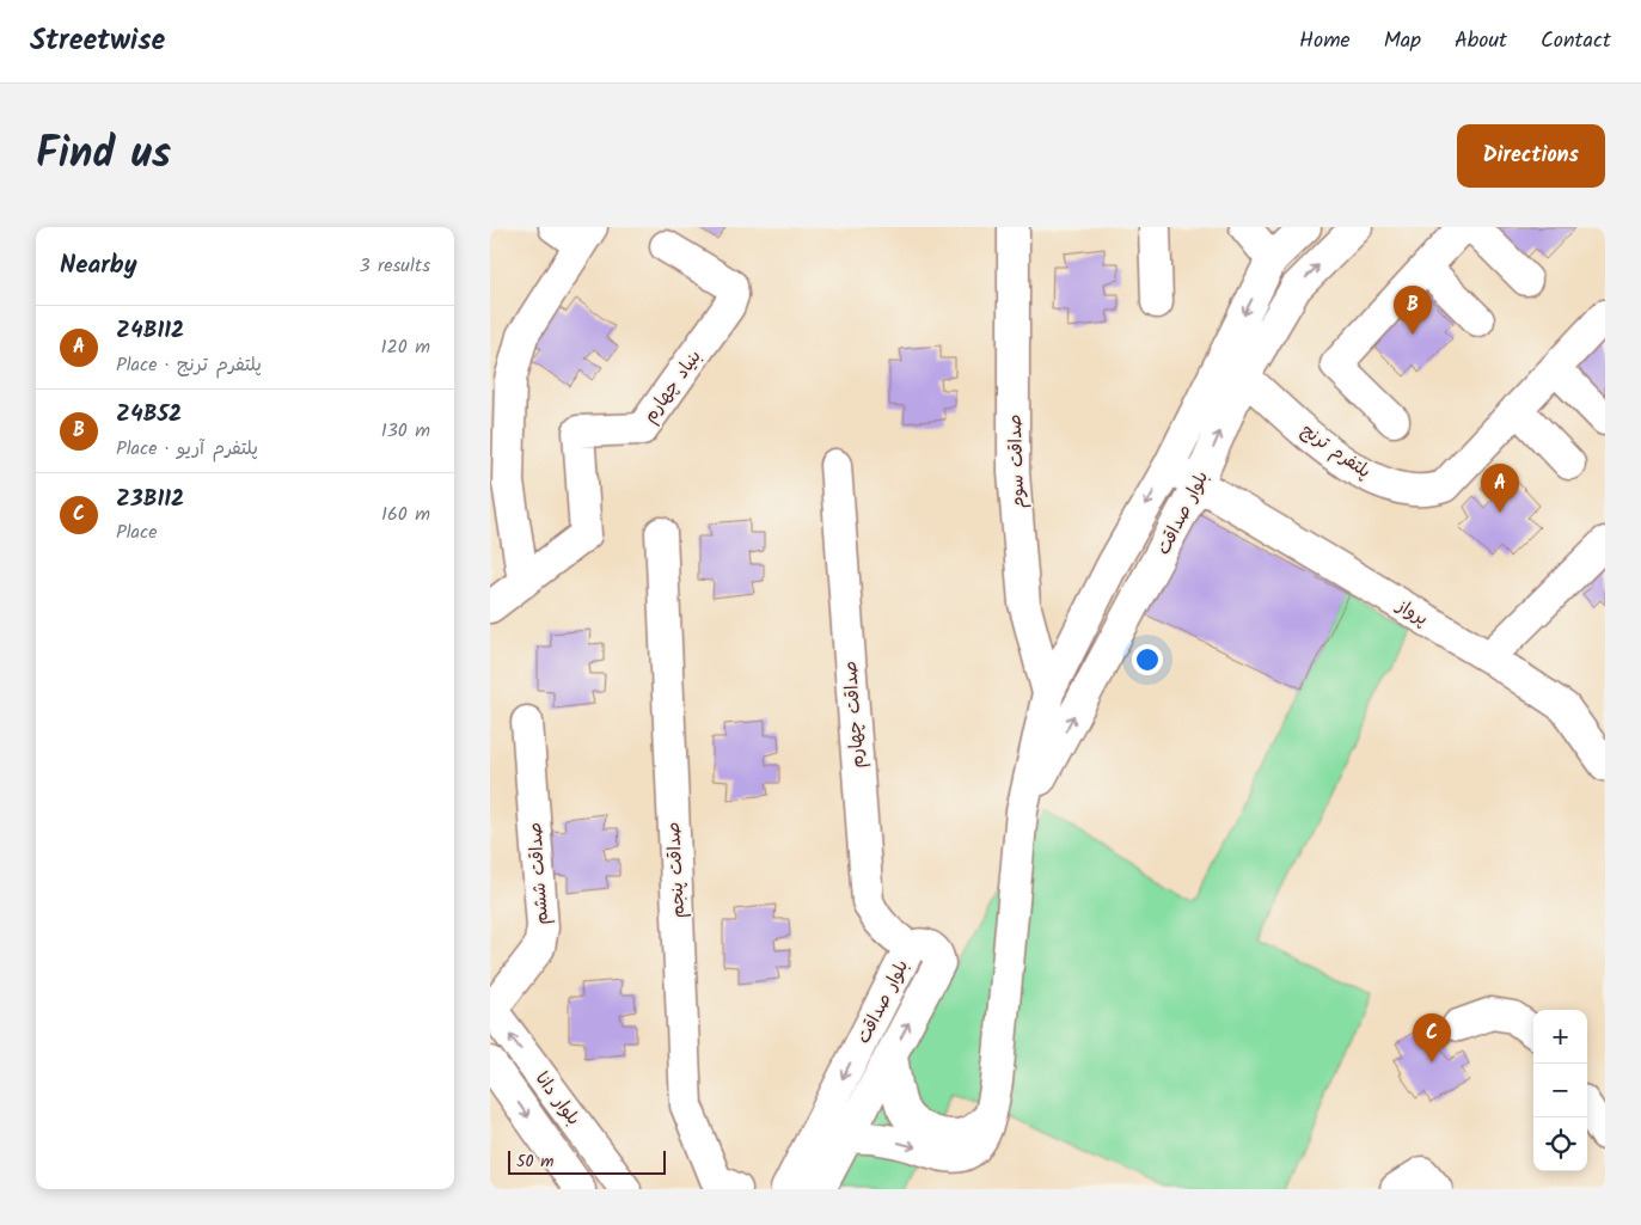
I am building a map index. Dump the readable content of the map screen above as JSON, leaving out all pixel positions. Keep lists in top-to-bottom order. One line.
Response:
{"streets":{"street":["بنیاد چهارم","پلتفرم ترنج","صداقت سوم","بلوار صداقت","پرواز","صداقت چهارم","صداقت پنجم","صداقت ششم","بلوار دانا"]},"crossings":[["پلتفرم ترنج","بلوار صداقت"],["صداقت سوم","بلوار صداقت"],["بلوار صداقت","پرواز"],["بلوار صداقت","صداقت چهارم"],["صداقت ششم","بلوار دانا"]],"scale_bar":"50 m","page":{"header":"Streetwise","nav":["Home","Map","About","Contact"],"title":"Find us","buttons":"Directions","heading":["Nearby","3 results"],"pins":["B","A","C"],"list":[{"mark":"A","name":"Z4B112","note":"Place · پلتفرم ترنج","value":"120 m"},{"mark":"B","name":"Z4B52","note":"Place · پلتفرم آریو","value":"130 m"},{"mark":"C","name":"Z3B112","note":"Place","value":"160 m"}],"map_buttons":["+","−"],"scale":"50 m"}}
